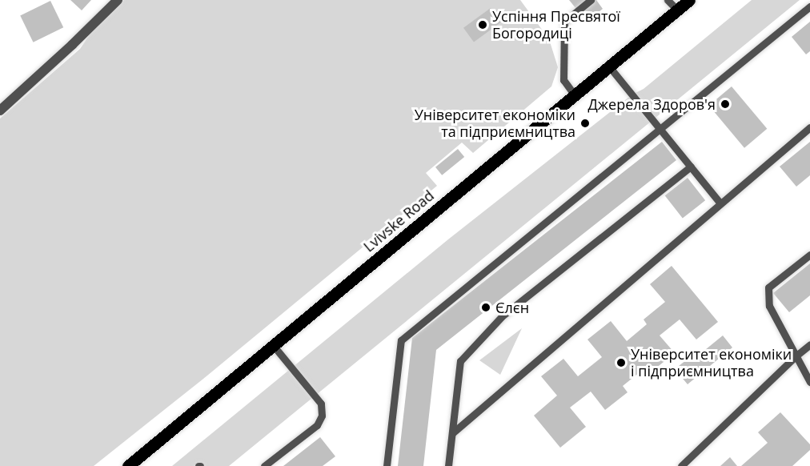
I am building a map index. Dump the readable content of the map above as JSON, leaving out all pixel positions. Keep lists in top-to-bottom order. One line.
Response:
{"streets":{"main road":["Lvivske Road"]},"places":["Успіння Пресвятої Богородиці","Джерела Здоров'я","Університет економіки та підприємництва","Єлєн","Університет економіки і підприємництва"]}
